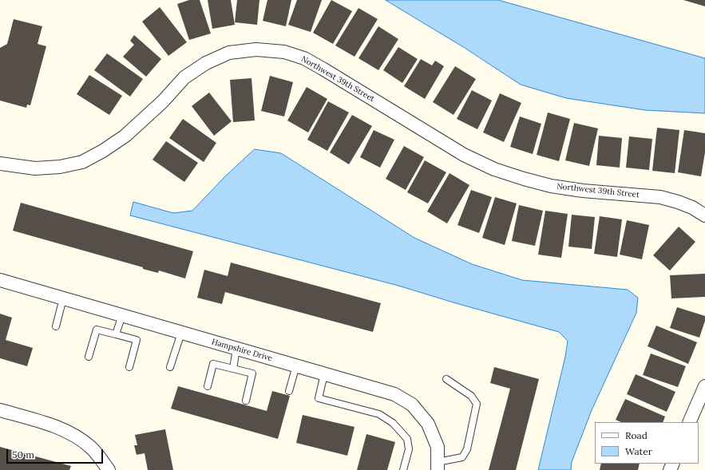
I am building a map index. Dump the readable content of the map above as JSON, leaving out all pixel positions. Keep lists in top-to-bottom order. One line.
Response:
{"streets":{"street":["Northwest 39th Street","Hampshire Drive"]},"legend":["Road","Water"],"scale_bar":"50 m"}
